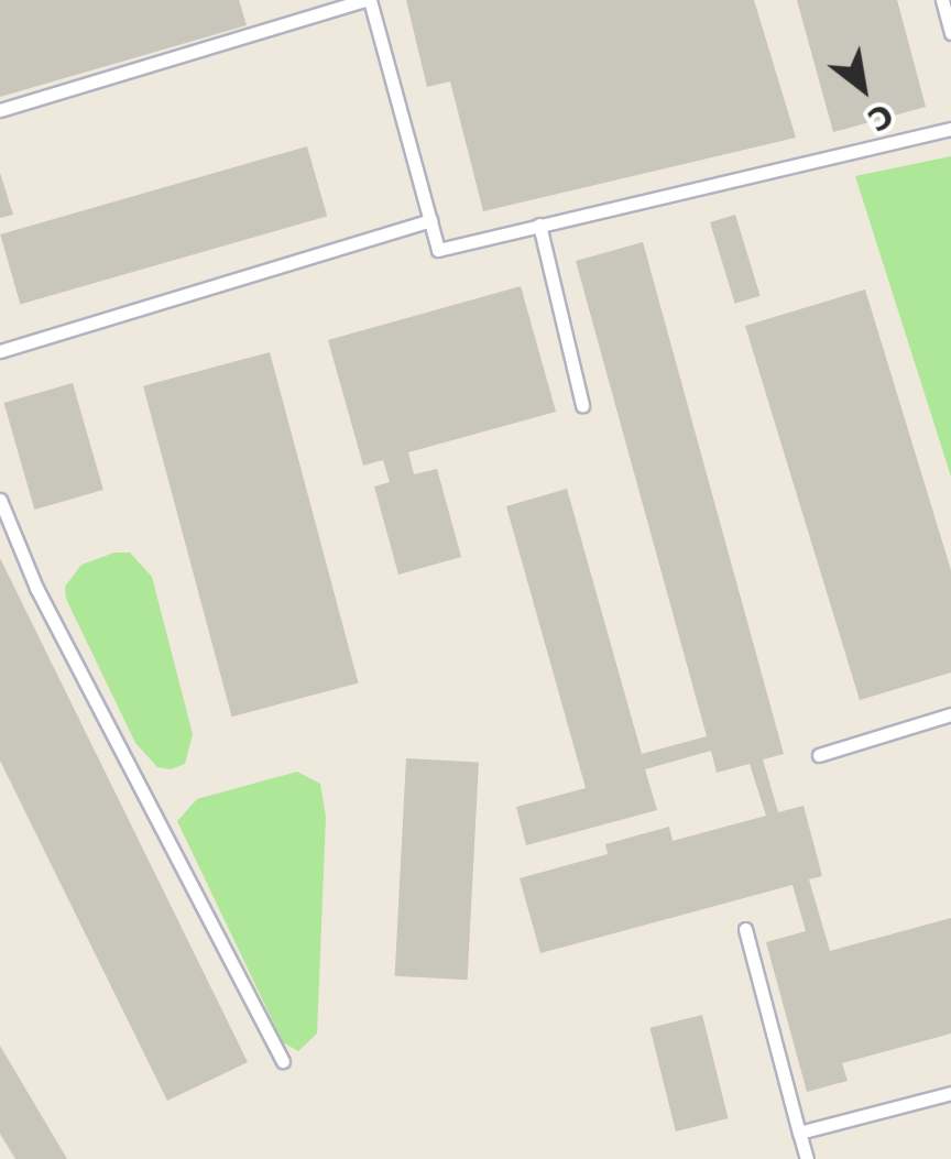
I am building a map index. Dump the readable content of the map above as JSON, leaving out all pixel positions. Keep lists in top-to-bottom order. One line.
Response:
{"north":"bottom right"}
